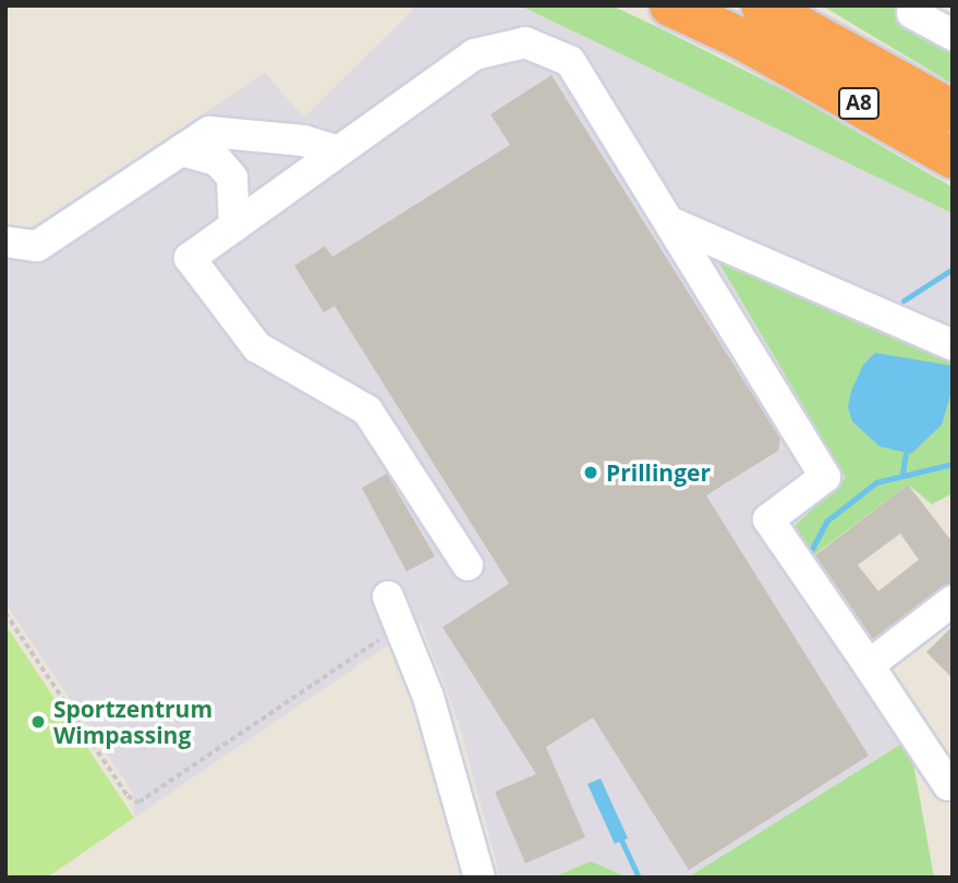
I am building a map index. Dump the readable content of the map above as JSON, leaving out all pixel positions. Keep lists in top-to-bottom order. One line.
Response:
{"streets":{"highway":["A8"]},"places":["Prillinger","Sportzentrum Wimpassing"]}
